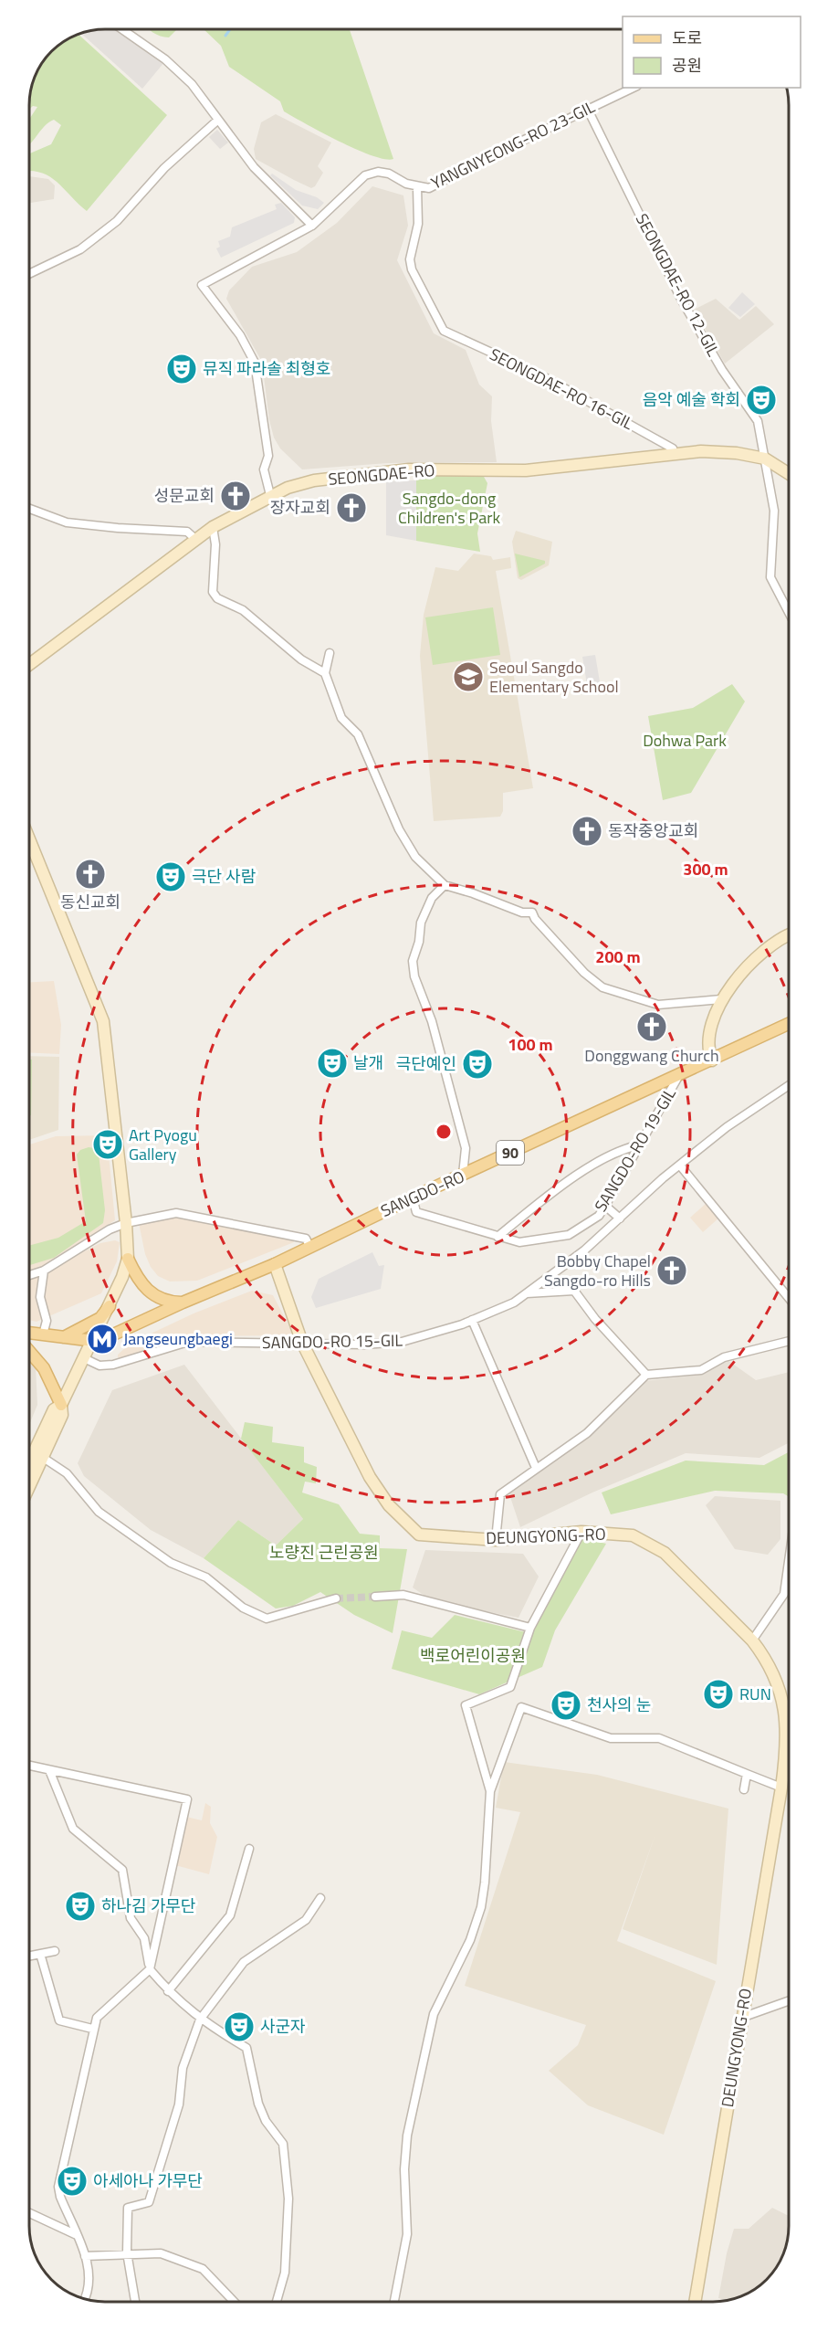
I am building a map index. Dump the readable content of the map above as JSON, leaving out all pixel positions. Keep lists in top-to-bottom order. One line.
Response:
{"streets":{"main road":["90","SANGDO-RO"],"street":["YANGNYEONG-RO 23-GIL","SEONGDAE-RO 12-GIL","SEONGDAE-RO 16-GIL","SEONGDAE-RO","SANGDO-RO 19-GIL","SANGDO-RO 15-GIL","DEUNGYONG-RO"]},"crossings":[["YANGNYEONG-RO 23-GIL","SEONGDAE-RO 12-GIL"],["YANGNYEONG-RO 23-GIL","SEONGDAE-RO 16-GIL"],["YANGNYEONG-RO 23-GIL","SEONGDAE-RO"],["SEONGDAE-RO 12-GIL","SEONGDAE-RO"],["SEONGDAE-RO 16-GIL","SEONGDAE-RO"],["SANGDO-RO 19-GIL","SANGDO-RO"],["SANGDO-RO","DEUNGYONG-RO"],["SANGDO-RO 15-GIL","DEUNGYONG-RO"]],"parks":["Sangdo-dong Children's Park","Dohwa Park","노량진 근린공원","백로어린이공원"],"places":{"theatre":["뮤직 파라솔 최형호","음악 예술 학회","극단 사람","날개","극단예인","Art Pyogu Gallery","RUN","천사의 눈","하나김 가무단","사군자","아세아나 가무단"],"church":["성문교회","장자교회","동작중앙교회","동신교회","Donggwang Church","Bobby Chapel Sangdo-ro Hills"],"school or university":["Seoul Sangdo Elementary School"],"metro station":["Jangseungbaegi"]},"legend":["도로","공원"],"rings":["300 m","200 m","100 m"]}
